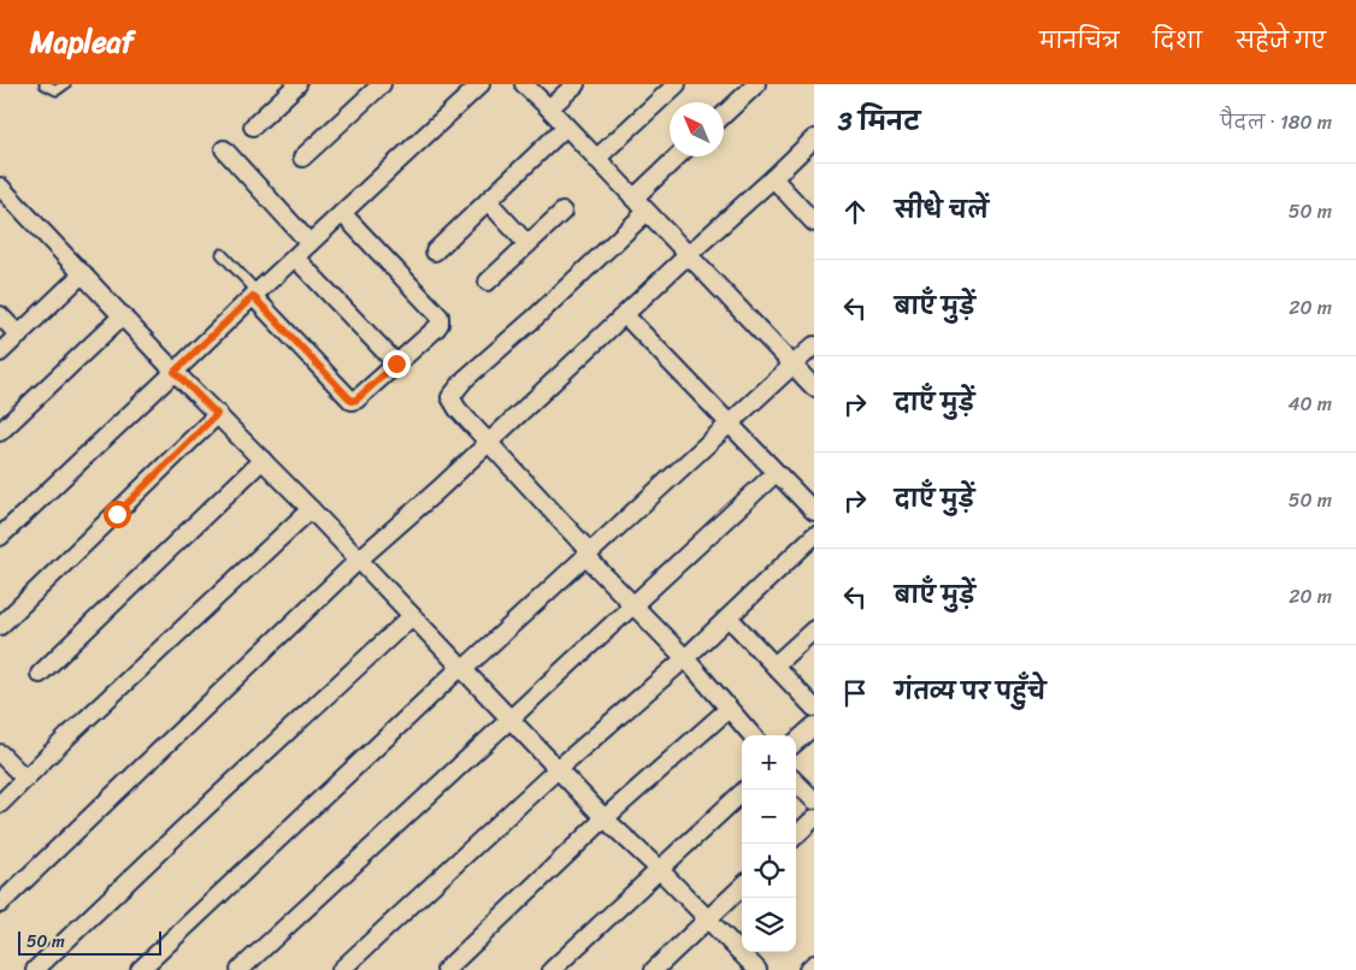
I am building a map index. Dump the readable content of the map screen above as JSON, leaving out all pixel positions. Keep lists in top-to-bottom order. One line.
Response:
{"scale_bar":"50 m","north":"top left","page":{"header":"Mapleaf","nav":["मानचित्र","दिशा","सहेजे गए"],"heading":["3 मिनट","पैदल · 180 m"],"list":[["सीधे चलें","50 m"],["बाएँ मुड़ें","20 m"],["दाएँ मुड़ें","40 m"],["दाएँ मुड़ें","50 m"],["बाएँ मुड़ें","20 m"],"गंतव्य पर पहुँचे"],"map_buttons":["+","−"],"scale":"50 m"}}
